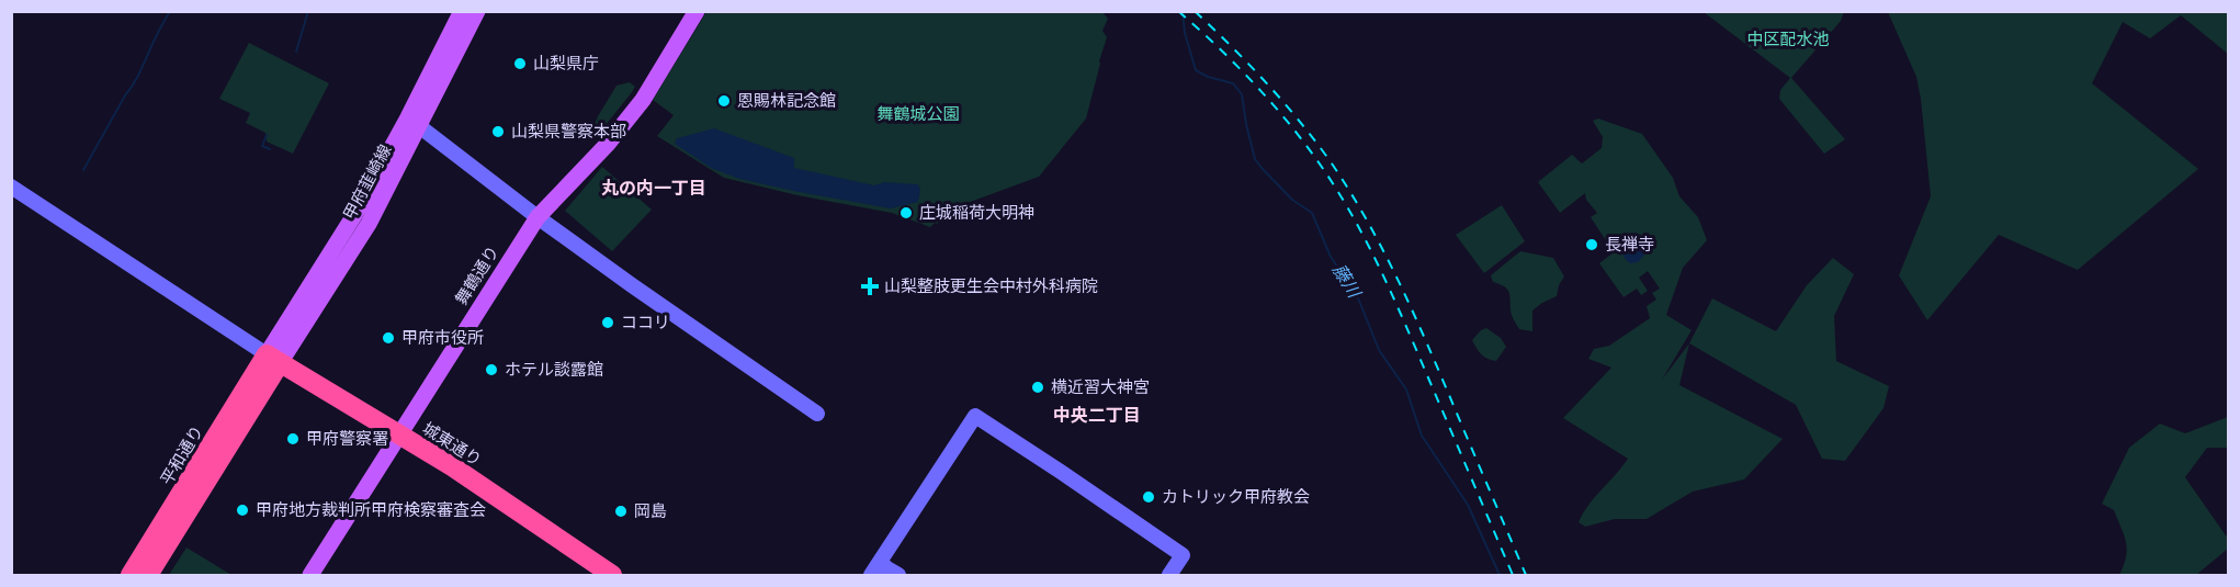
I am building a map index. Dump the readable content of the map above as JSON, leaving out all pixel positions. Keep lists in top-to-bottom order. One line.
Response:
{"streets":{"highway":["城東通り","平和通り"],"main road":["甲府韮崎線","舞鶴通り"]},"crossings":[["甲府韮崎線","城東通り"],["甲府韮崎線","平和通り"],["舞鶴通り","城東通り"],["城東通り","平和通り"]],"districts":["丸の内一丁目","中央二丁目"],"water":["藤川"],"parks":["中区配水池","舞鶴城公園"],"places":{"other":["山梨県庁","恩賜林記念館","山梨県警察本部","庄城稲荷大明神","長禅寺","ココリ","甲府市役所","ホテル談露館","横近習大神宮","甲府警察署","カトリック甲府教会","甲府地方裁判所甲府検察審査会","岡島"],"health":["山梨整肢更生会中村外科病院"]}}
